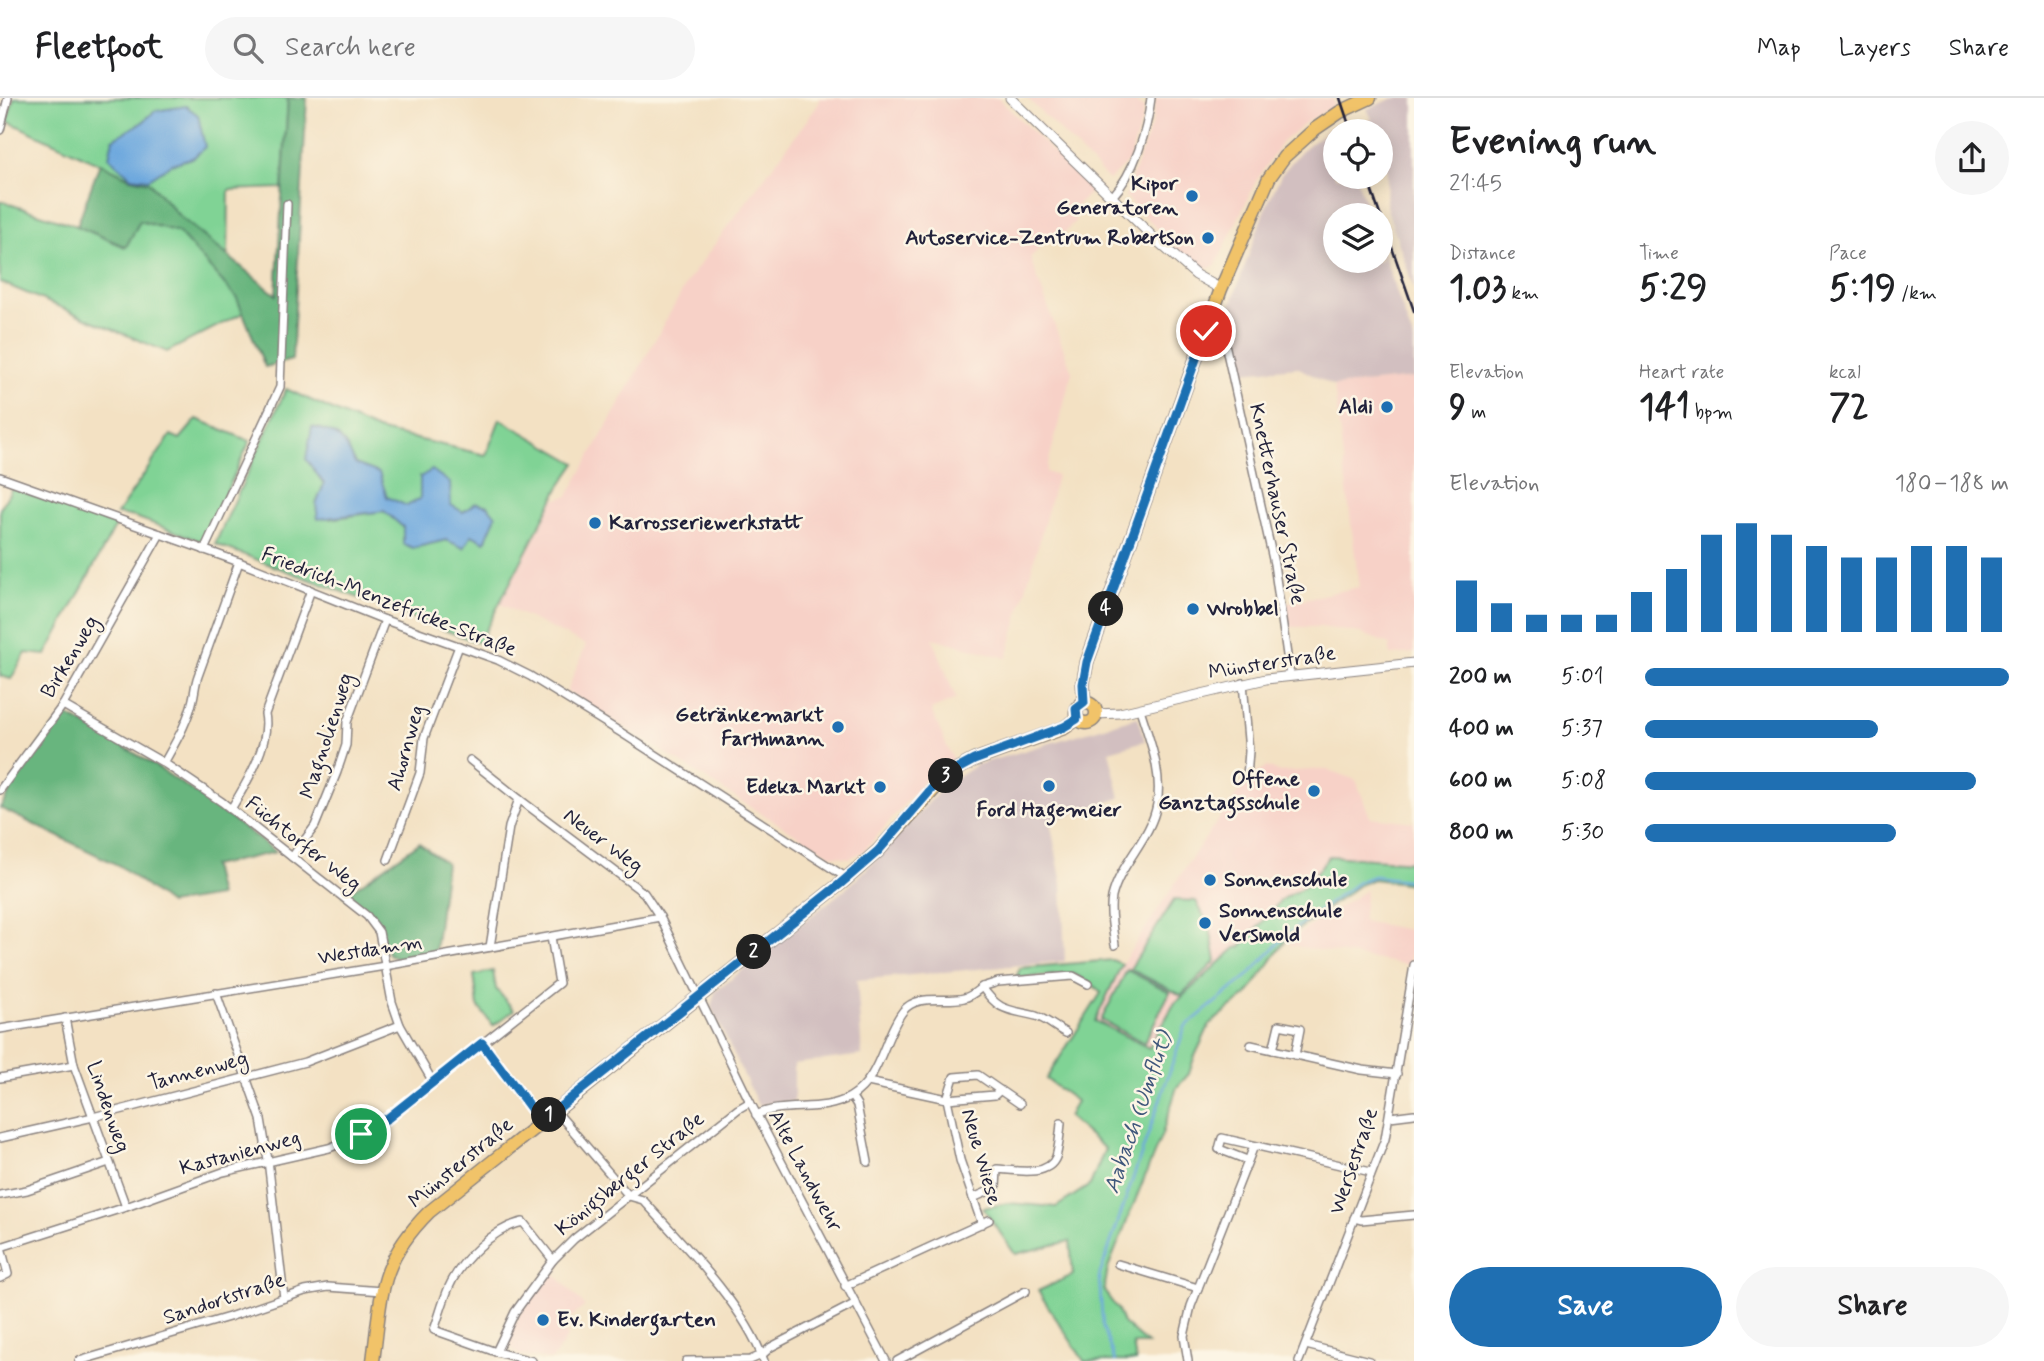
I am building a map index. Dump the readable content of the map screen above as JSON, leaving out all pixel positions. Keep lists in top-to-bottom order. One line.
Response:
{"streets":{"main road":["Münsterstraße"],"street":["Knetterhauser Straße","Friedrich-Menzefricke-Straße","Birkenweg","Magnolienweg","Ahornweg","Neuer Weg","Füchtorfer Weg","Westdamm","Tannenweg","Lindenweg","Kastanienweg","Neue Wiese","Wersestraße","Alte Landwehr","Königsberger Straße","Sandortstraße"]},"crossings":[["Knetterhauser Straße","Münsterstraße"],["Friedrich-Menzefricke-Straße","Birkenweg"],["Friedrich-Menzefricke-Straße","Münsterstraße"],["Friedrich-Menzefricke-Straße","Magnolienweg"],["Friedrich-Menzefricke-Straße","Ahornweg"],["Birkenweg","Füchtorfer Weg"],["Münsterstraße","Alte Landwehr"],["Münsterstraße","Sandortstraße"],["Magnolienweg","Füchtorfer Weg"],["Neuer Weg","Westdamm"],["Füchtorfer Weg","Westdamm"],["Füchtorfer Weg","Tannenweg"],["Füchtorfer Weg","Kastanienweg"],["Westdamm","Lindenweg"],["Westdamm","Kastanienweg"],["Tannenweg","Lindenweg"],["Lindenweg","Kastanienweg"],["Neue Wiese","Alte Landwehr"],["Alte Landwehr","Königsberger Straße"]],"water":["Aabach (Umflut)"],"places":["Kipor Generatoren","Autoservice-Zentrum Robertson","Aldi","Karrosseriewerkstatt","Wrobbel","Getränkemarkt Farthmann","Ford Hagemeier","Edeka Markt","Offene Ganztagsschule","Sonnenschule","Sonnenschule Versmold","Ev. Kindergarten"],"page":{"header":"Fleetfoot","search":"Search here","nav":["Map","Layers","Share"],"heading":["Evening run","21:45"],"stats":[["Distance","1.03 km"],["Time","5:29"],["Pace","5:19 /km"],["Elevation","9 m"],["Heart rate","141 bpm"],["kcal","72"]],"chart":["Elevation","180–188 m"],"pins":["4","3","2","1"],"list":[{"name":"200 m","note":"5:01"},{"name":"400 m","note":"5:37"},{"name":"600 m","note":"5:08"},{"name":"800 m","note":"5:30"}],"buttons":["Save","Share"]}}
